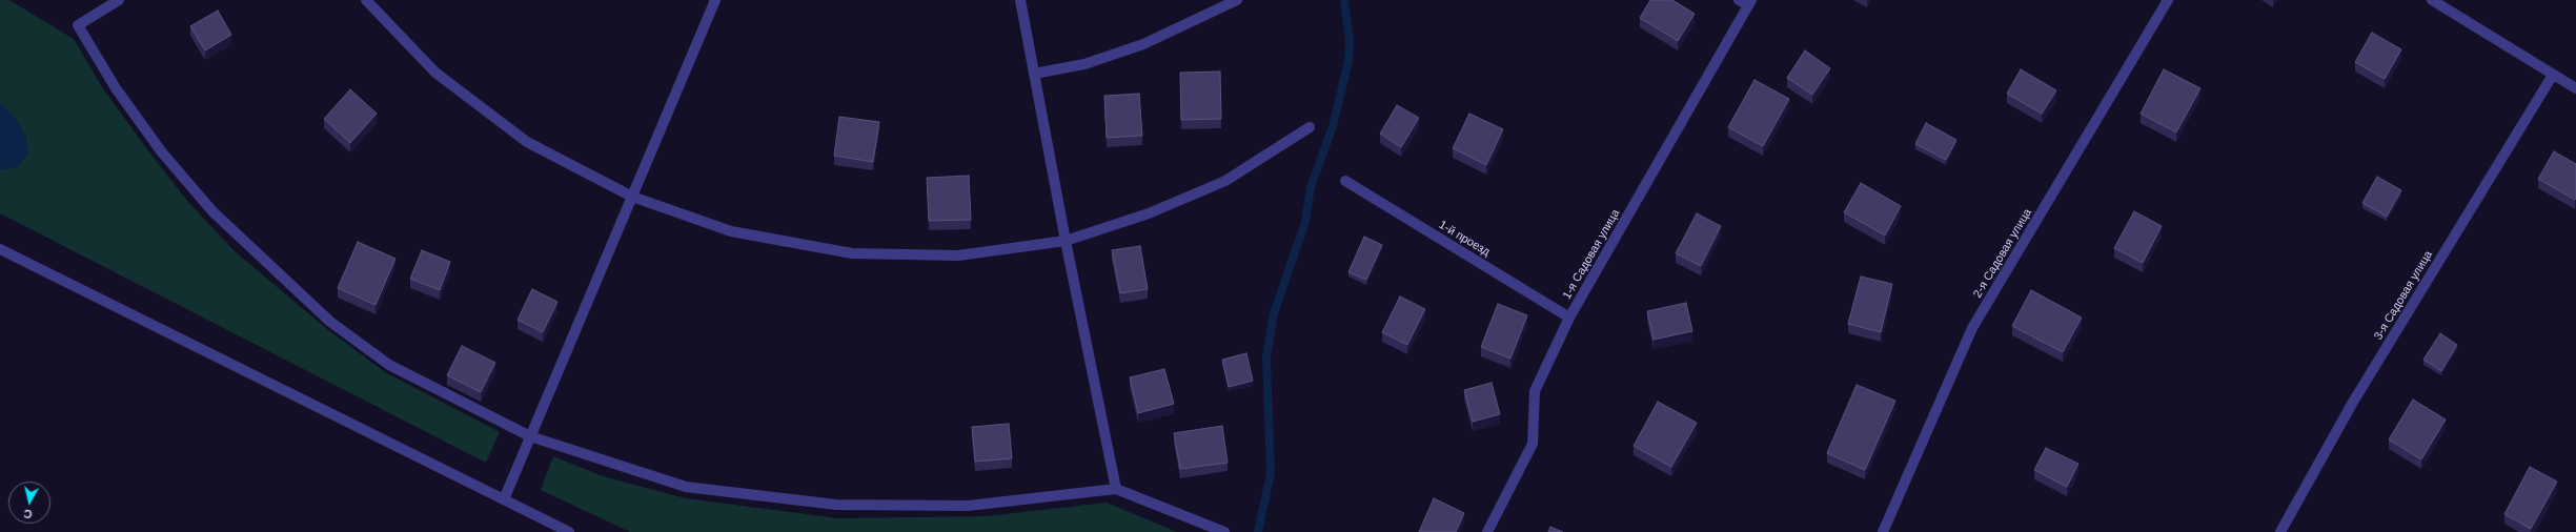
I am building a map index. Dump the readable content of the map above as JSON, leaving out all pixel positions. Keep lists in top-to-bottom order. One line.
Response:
{"streets":{"street":["1-й проезд","2-я Садовая улица","1-я Садовая улица","3-я Садовая улица"]},"crossings":[["1-й проезд","1-я Садовая улица"]],"north":"bottom"}
